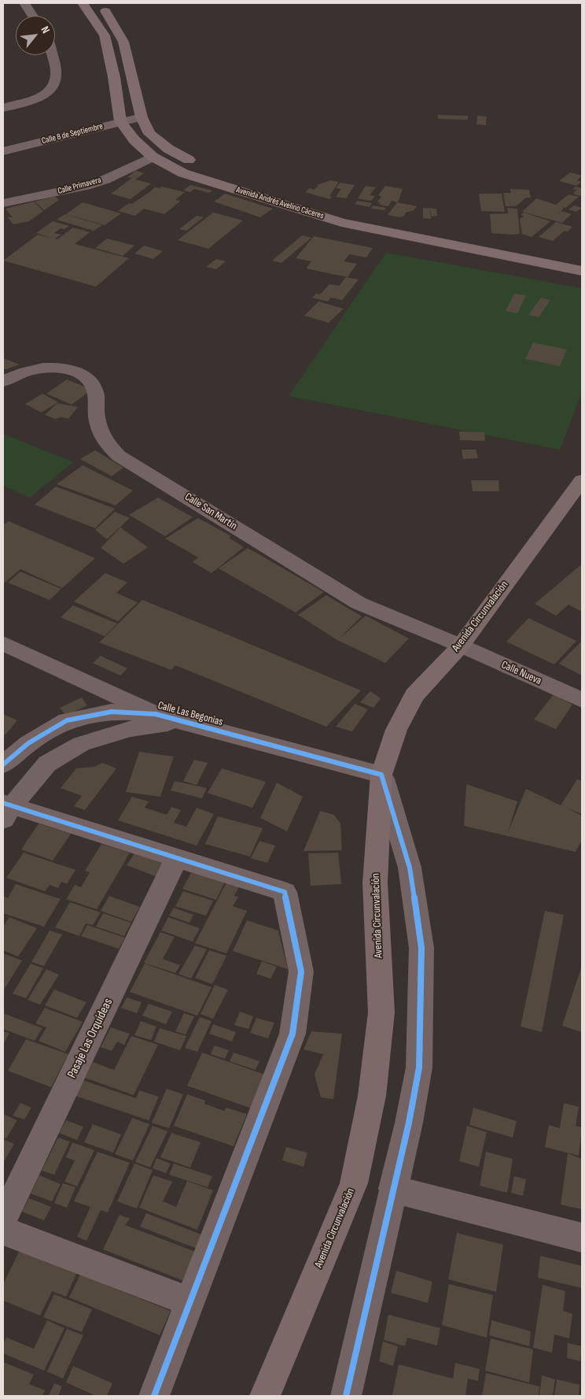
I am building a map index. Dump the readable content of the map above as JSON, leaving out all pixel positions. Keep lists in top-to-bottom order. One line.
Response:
{"streets":{"highway":["Avenida Circunvalación"],"main road":["Avenida Andrés Avelino Cáceres"],"street":["Calle 8 de Septiembre","Calle Primavera","Calle San Martín","Calle Nueva","Calle Las Begonias","Pasaje Las Orquídeas"]},"crossings":[["Calle 8 de Septiembre","Avenida Andrés Avelino Cáceres"],["Calle Primavera","Avenida Andrés Avelino Cáceres"],["Calle San Martín","Avenida Circunvalación"],["Calle San Martín","Calle Nueva"],["Avenida Circunvalación","Calle Nueva"],["Avenida Circunvalación","Calle Las Begonias"]],"north":"top right"}
